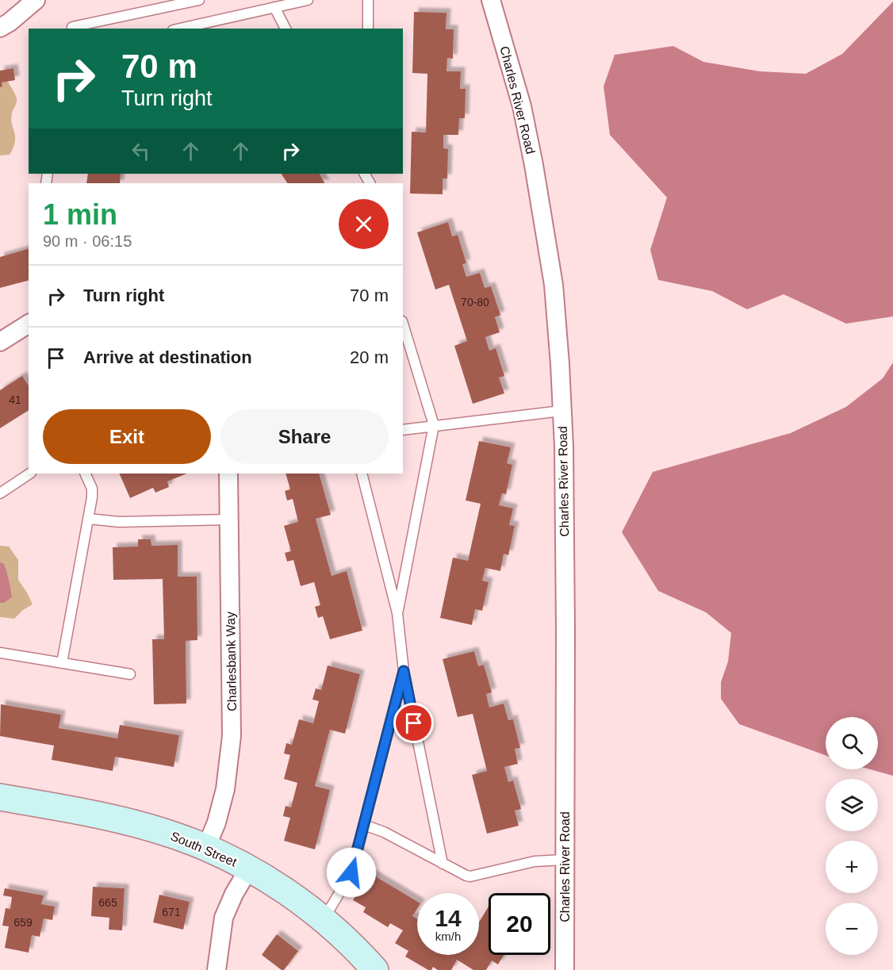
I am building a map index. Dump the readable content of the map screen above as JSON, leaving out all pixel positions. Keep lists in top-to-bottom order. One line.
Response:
{"streets":{"main road":["South Street"],"street":["Charles River Road","Charlesbank Way"]},"crossings":[["Charlesbank Way","South Street"]],"house_numbers":["70-80","41","665","671","659"],"page":{"turn":["70 m","Turn right"],"heading":["1 min","90 m · 06:15"],"list":[{"name":"Turn right","value":"70 m"},{"name":"Arrive at destination","value":"20 m"}],"buttons":["Exit","Share"],"map_buttons":["+","−"],"speed":"14 km/h","limit":"20"}}
